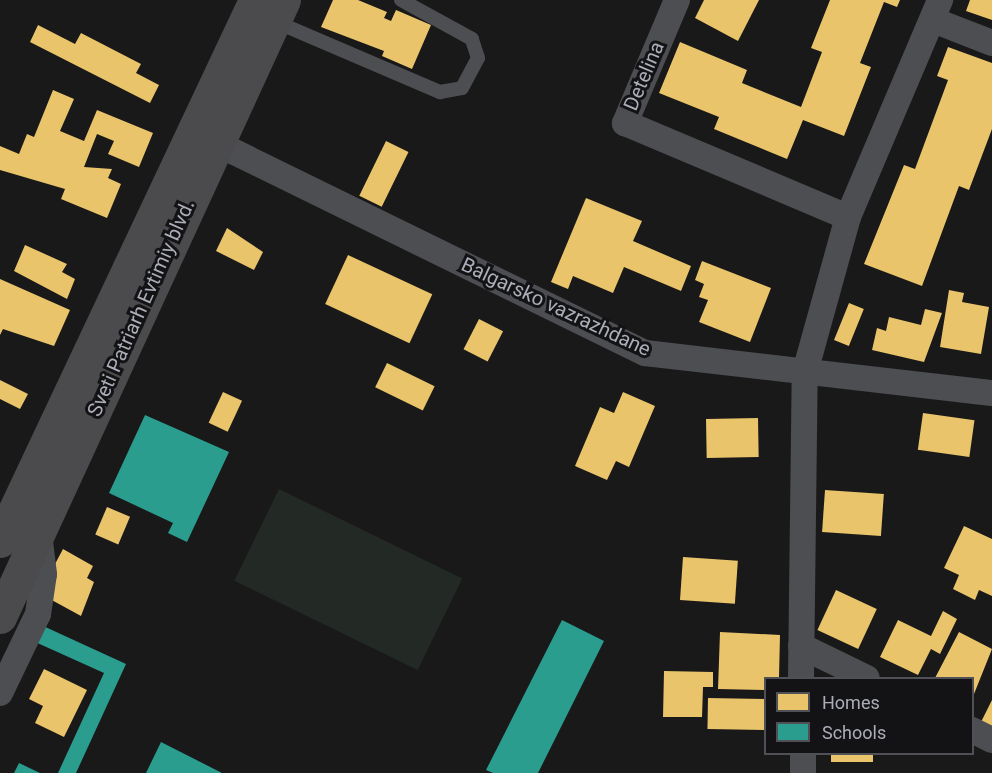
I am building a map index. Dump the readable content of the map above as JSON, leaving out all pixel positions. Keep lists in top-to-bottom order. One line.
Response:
{"streets":{"main road":["Sveti Patriarh Evtimiy blvd."],"street":["Detelina","Balgarsko vazrazhdane"]},"crossings":[["Balgarsko vazrazhdane","Sveti Patriarh Evtimiy blvd."]],"legend":["Homes","Schools"]}
